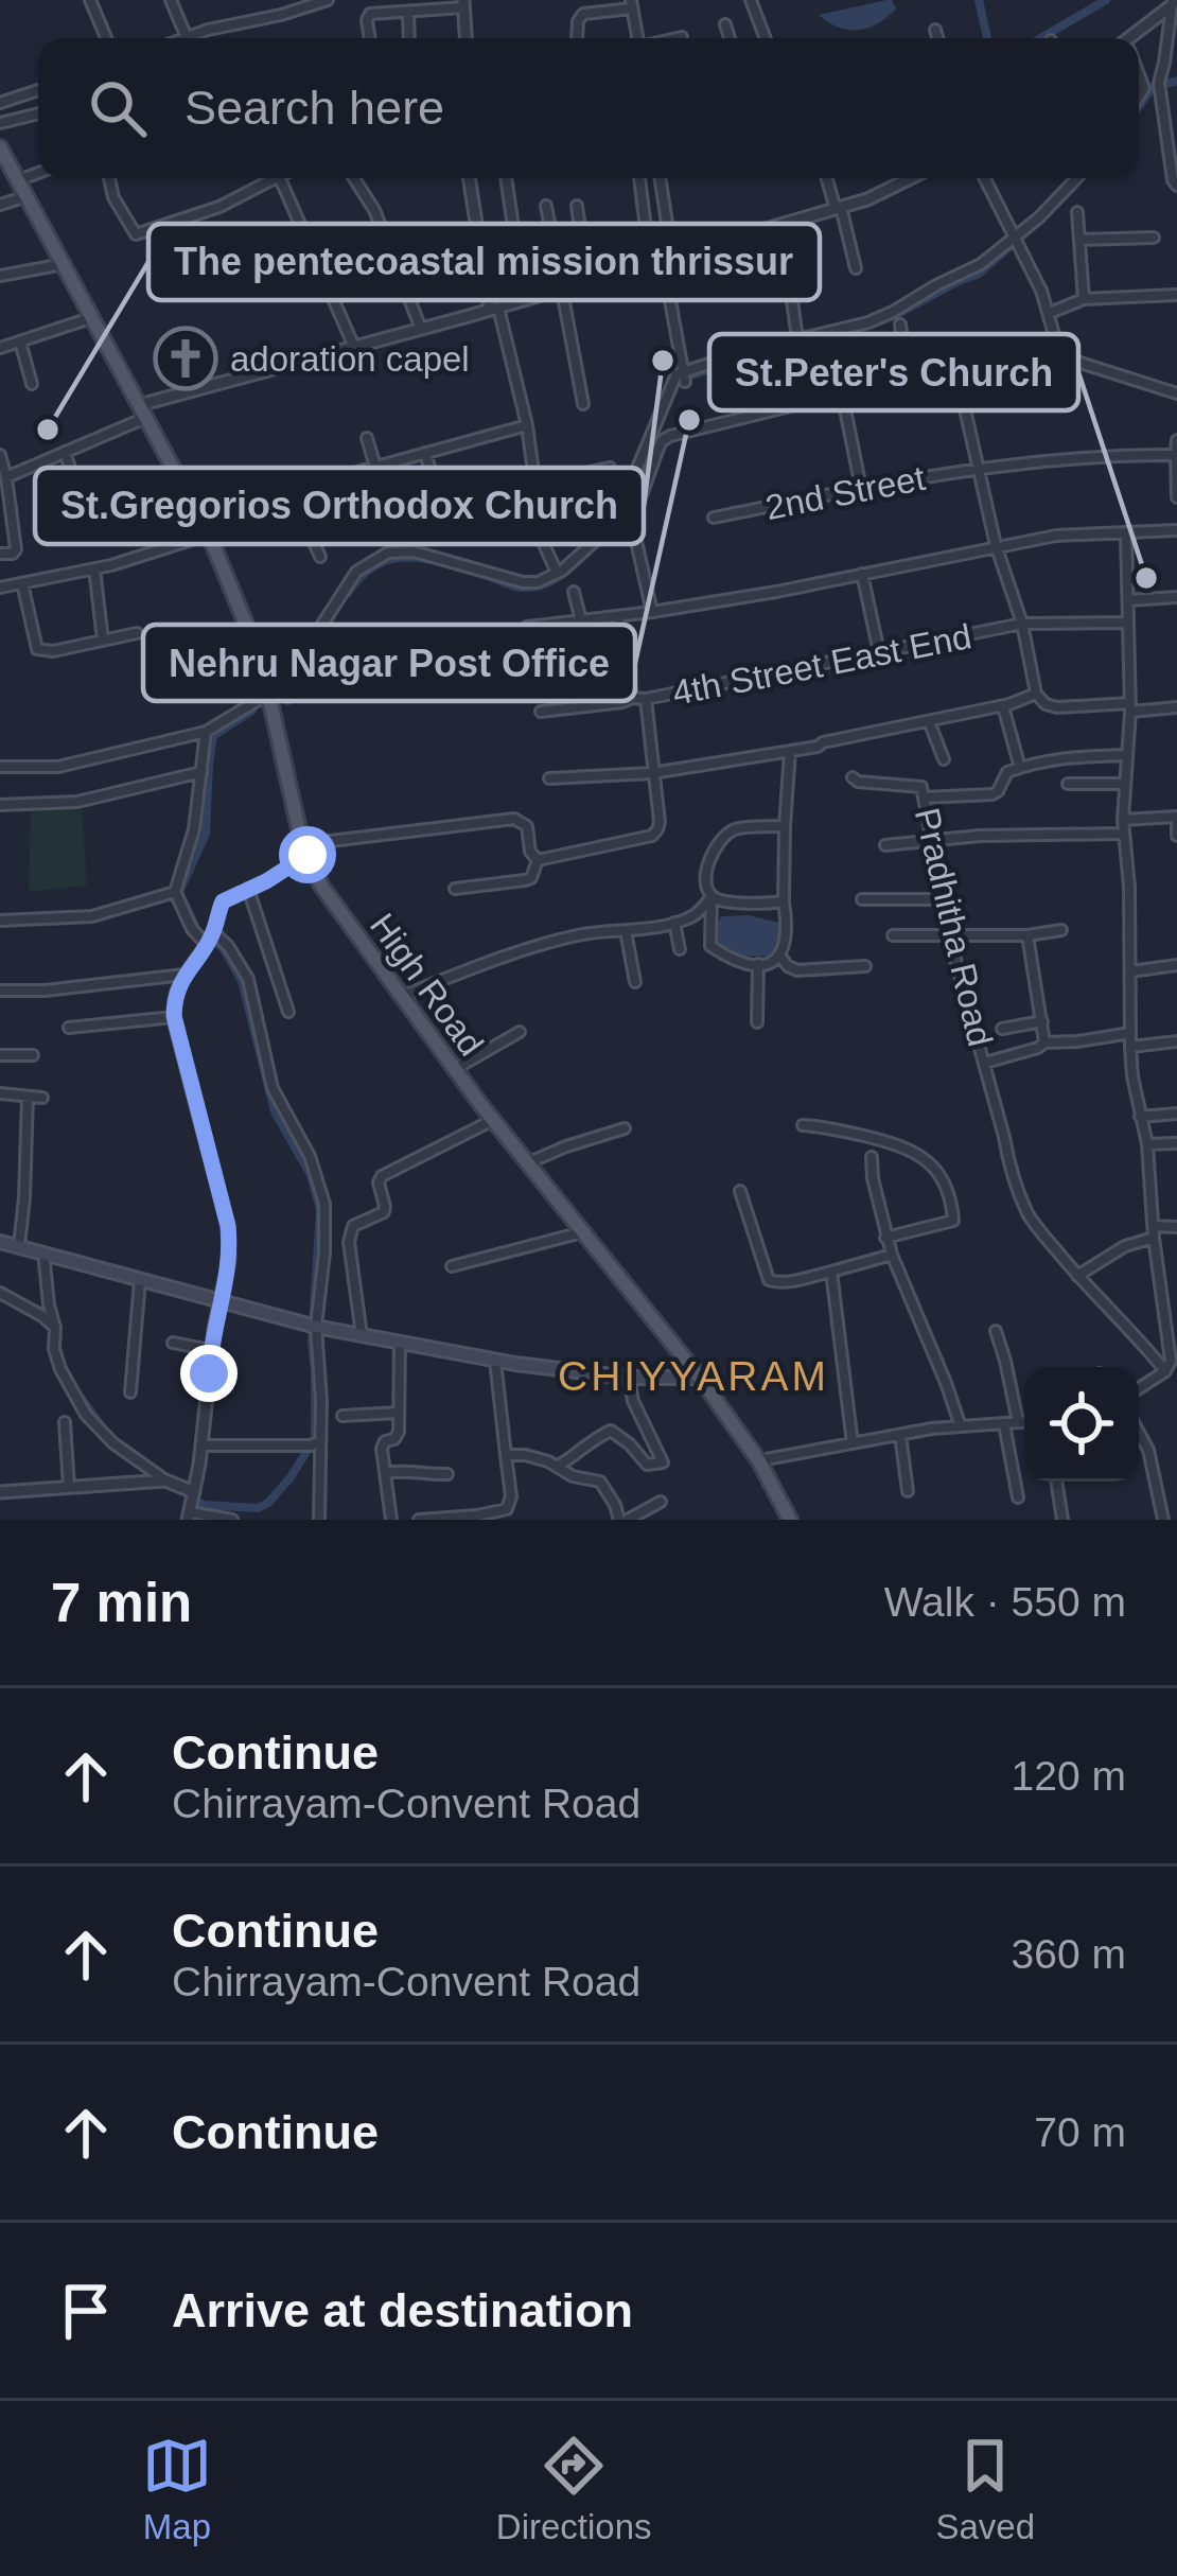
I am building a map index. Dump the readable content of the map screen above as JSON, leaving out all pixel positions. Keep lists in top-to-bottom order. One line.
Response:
{"streets":{"main road":["High Road"],"street":["2nd Street","4th Street East End","Pradhitha Road"]},"crossings":[["2nd Street","4th Street East End"]],"districts":["CHIYYARAM"],"places":{"church":["adoration capel"],"other":["St.Gregorios Orthodox Church","Nehru Nagar Post Office","The pentecoastal mission thrissur","St.Peter's Church"]},"page":{"search":"Search here","heading":["7 min","Walk · 550 m"],"list":[["Continue","Chirrayam-Convent Road","120 m"],["Continue","Chirrayam-Convent Road","360 m"],["Continue","70 m"],"Arrive at destination"],"nav":["Map","Directions","Saved"]}}
